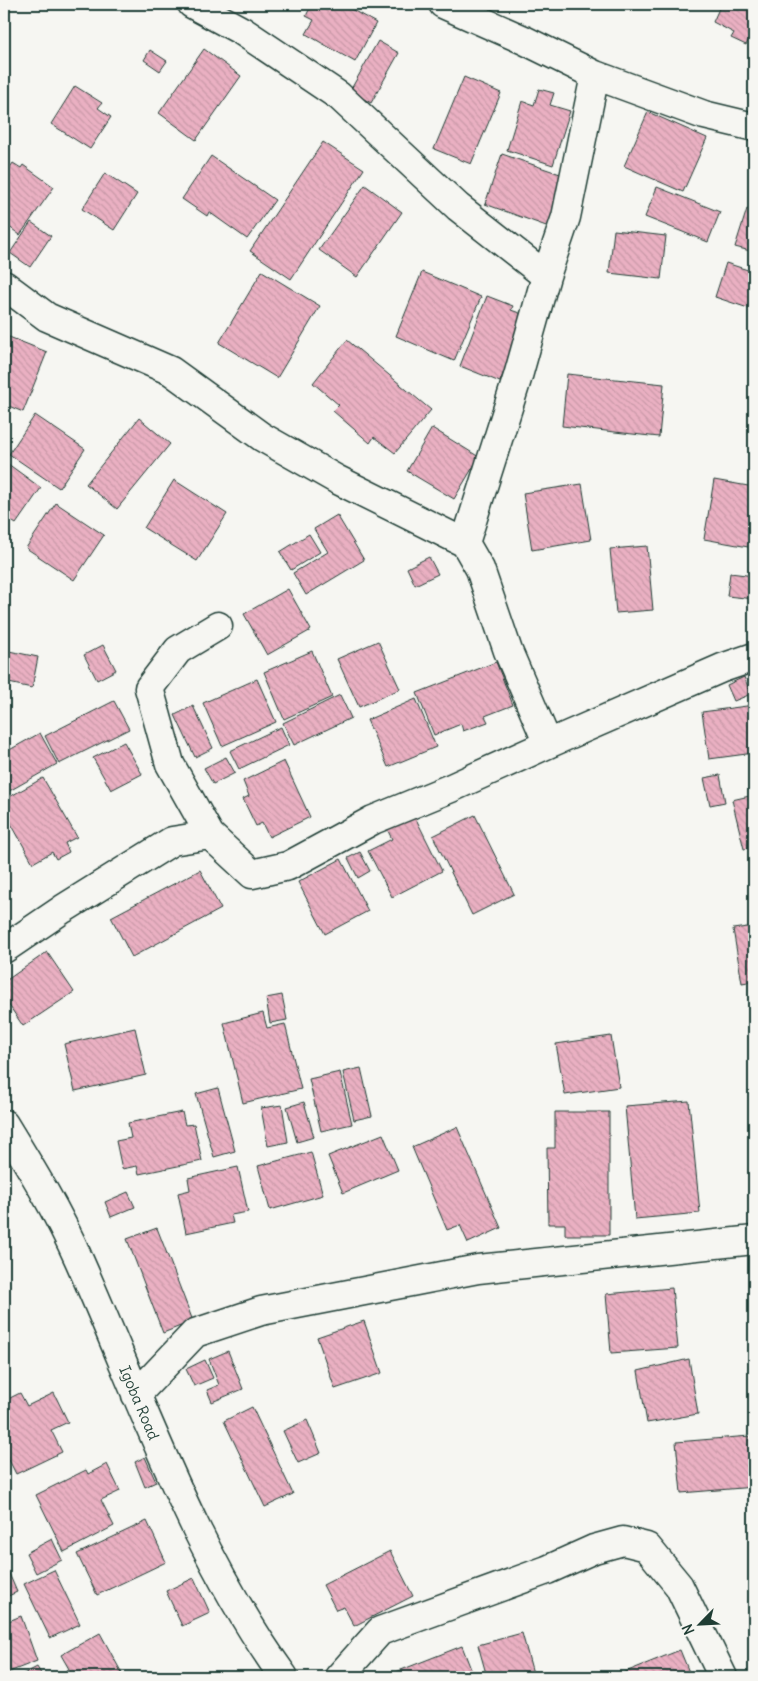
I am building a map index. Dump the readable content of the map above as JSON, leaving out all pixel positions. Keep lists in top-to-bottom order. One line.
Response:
{"streets":{"street":["Igoba Road"]},"north":"bottom left"}
